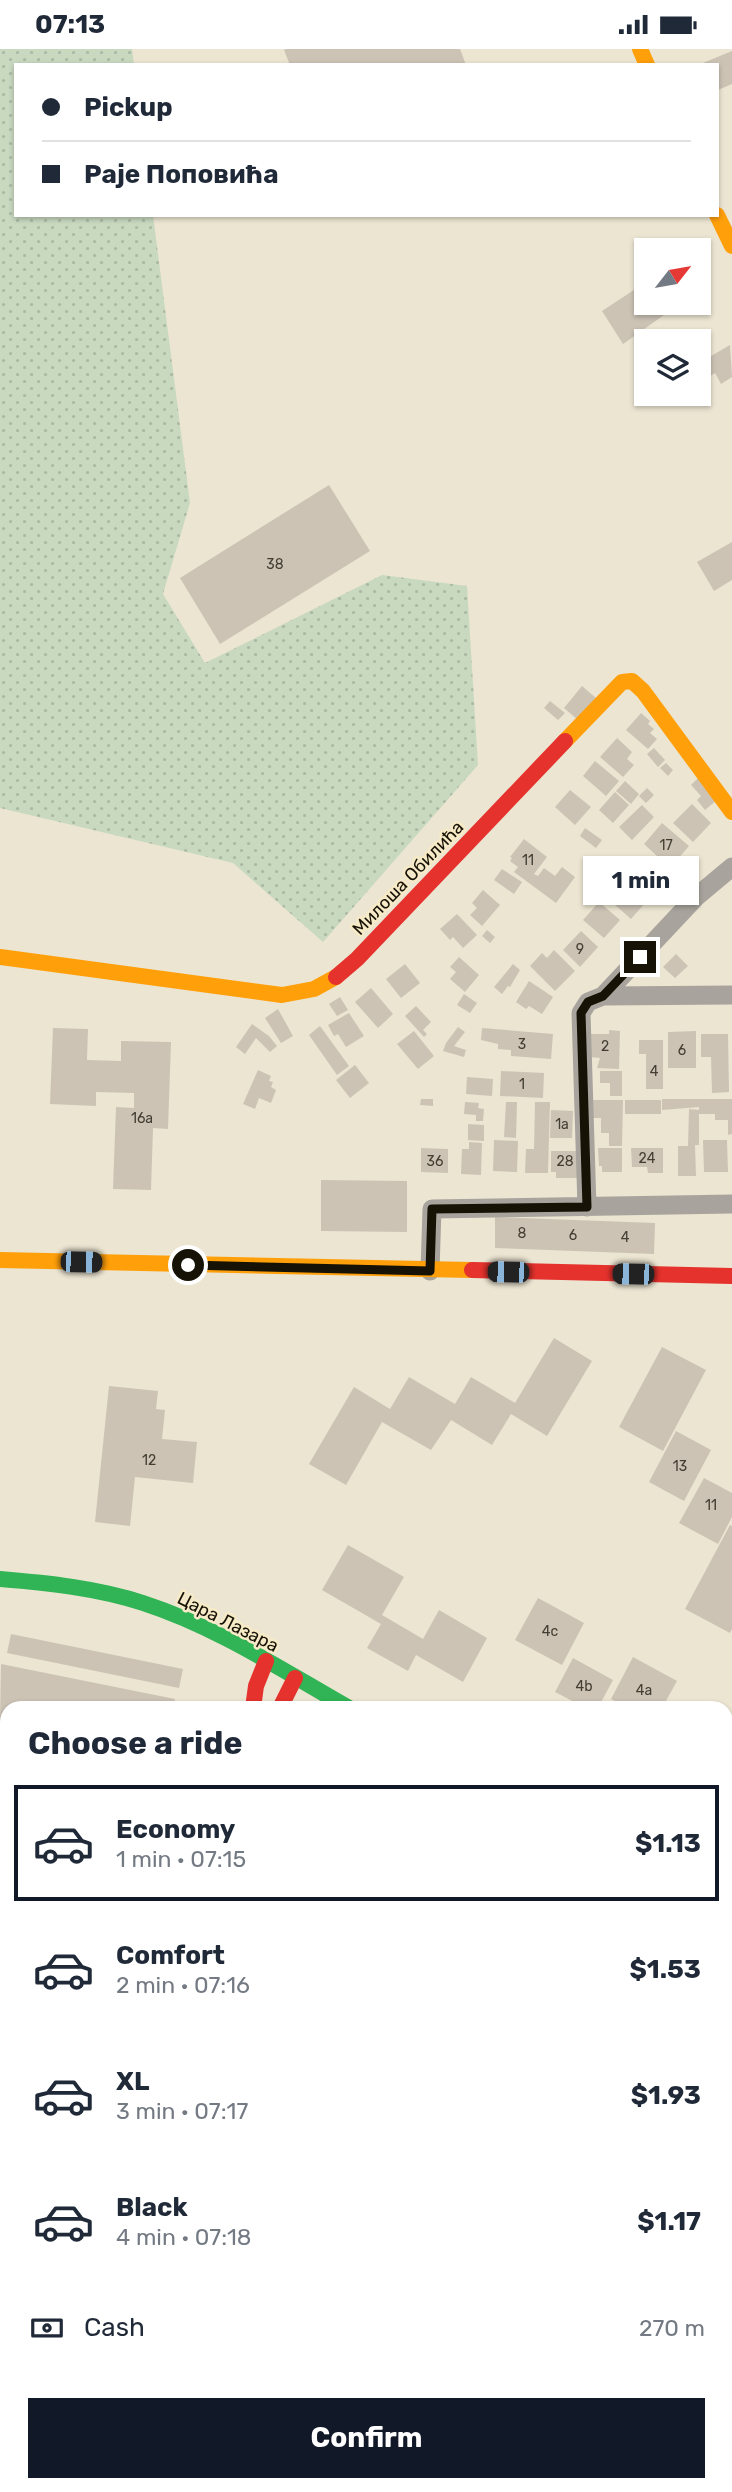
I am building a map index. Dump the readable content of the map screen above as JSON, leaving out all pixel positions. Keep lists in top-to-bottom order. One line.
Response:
{"streets":{"street":["Милоша Обилића","Цара Лазара"]},"house_numbers":["38","17","11","9","3","2","6","4","1","16a","1a","24","36","28","8","6","4","12","13","11","4c","4b","4a"],"north":"top right","page":{"status":"07:13","banner":["Pickup","Раје Поповића"],"bubble":"1 min","heading":"Choose a ride","list":[{"name":"Economy","note":"1 min · 07:15","value":"$1.13"},{"name":"Comfort","note":"2 min · 07:16","value":"$1.53"},{"name":"XL","note":"3 min · 07:17","value":"$1.93"},{"name":"Black","note":"4 min · 07:18","value":"$1.17"}],"pay":["Cash","270 m"],"buttons":"Confirm"}}
